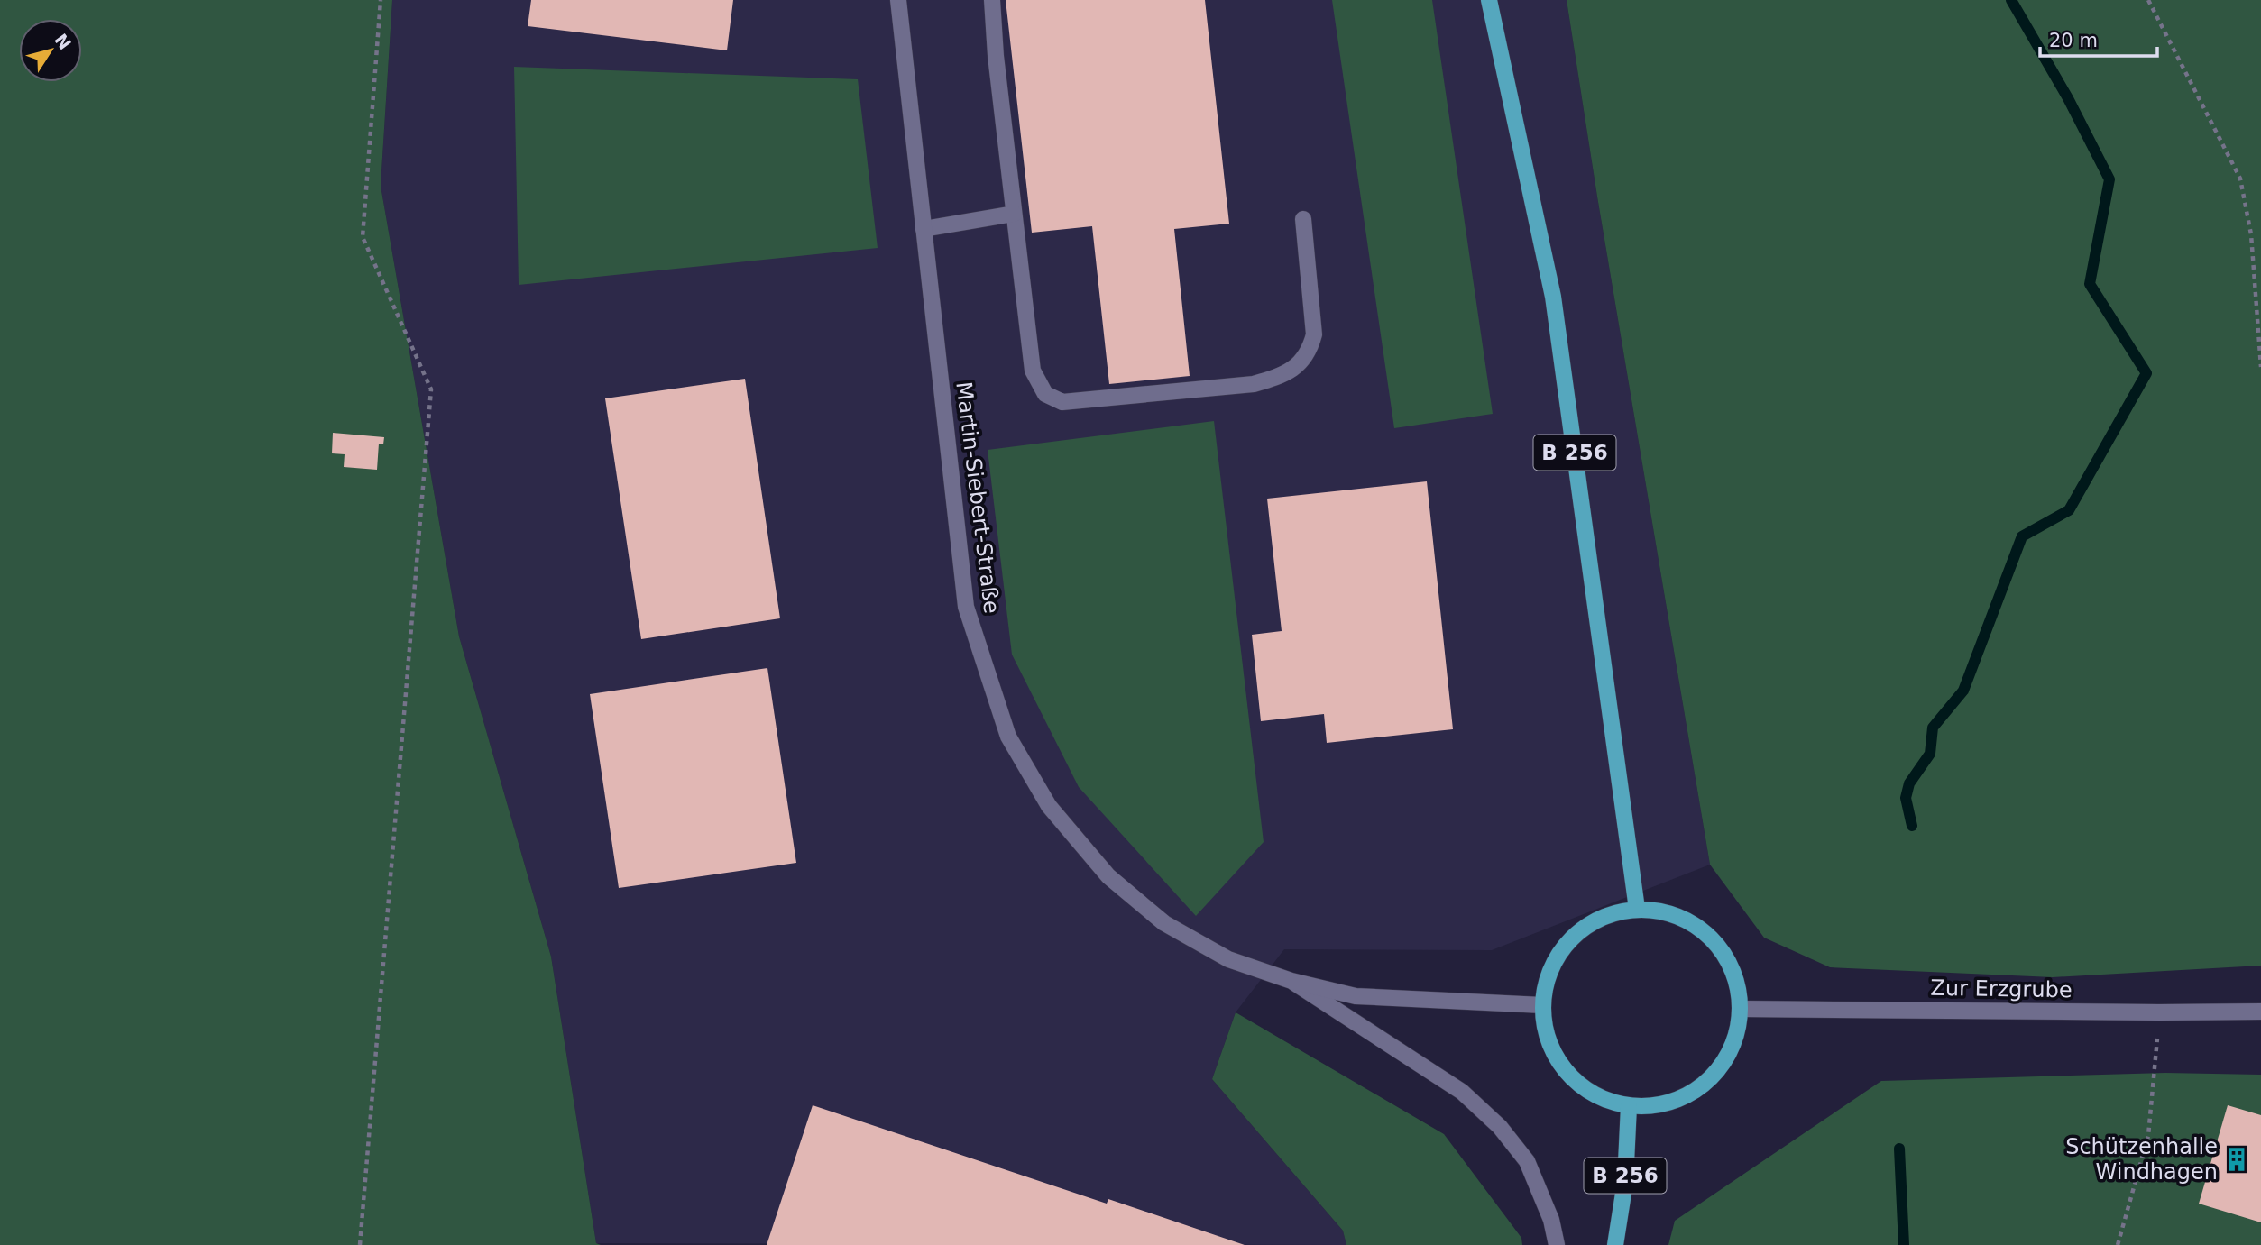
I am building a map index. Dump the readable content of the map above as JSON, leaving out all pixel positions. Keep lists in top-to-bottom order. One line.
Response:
{"streets":{"main road":["B 256"],"street":["Martin-Siebert-Straße","Zur Erzgrube"]},"crossings":[["B 256","Martin-Siebert-Straße"],["B 256","Zur Erzgrube"],["Martin-Siebert-Straße","Zur Erzgrube"]],"places":{"building":["Schützenhalle Windhagen"]},"scale_bar":"20 m","north":"top right"}
